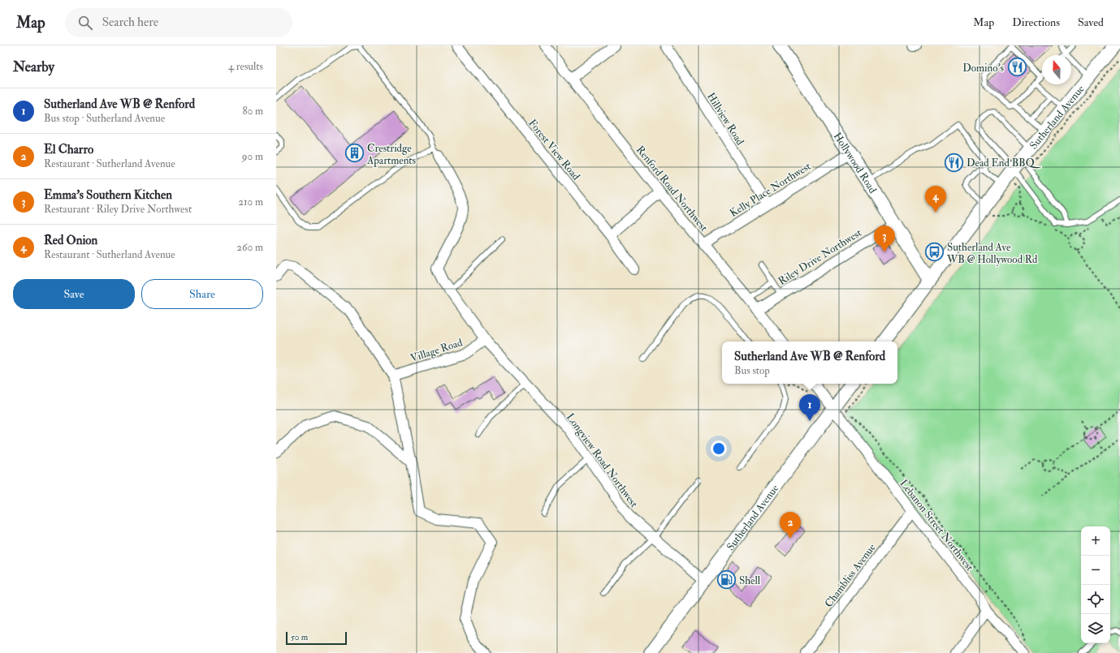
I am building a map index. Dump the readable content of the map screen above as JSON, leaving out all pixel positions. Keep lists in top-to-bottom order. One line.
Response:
{"streets":{"street":["Sutherland Avenue","Hillview Road","Forest View Road","Hollywood Road","Renford Road Northwest","Kelly Place Northwest","Riley Drive Northwest","Village Road","Longview Road Northwest","Lebanon Street Northwest","Chambliss Avenue"]},"crossings":[["Sutherland Avenue","Hollywood Road"],["Sutherland Avenue","Longview Road Northwest"],["Sutherland Avenue","Lebanon Street Northwest"],["Hillview Road","Kelly Place Northwest"],["Hollywood Road","Kelly Place Northwest"],["Hollywood Road","Riley Drive Northwest"],["Renford Road Northwest","Kelly Place Northwest"],["Renford Road Northwest","Riley Drive Northwest"],["Village Road","Longview Road Northwest"],["Lebanon Street Northwest","Chambliss Avenue"]],"places":{"restaurant":["Domino's","Dead End BBQ"],"building":["Crestridge Apartments"],"bus stop":["Sutherland Ave WB @ Hollywood Rd"],"fuel station":["Shell"]},"scale_bar":"50 m","north":"top","page":{"header":"Map","search":"Search here","nav":["Map","Directions","Saved"],"heading":["Nearby","4 results"],"list":[{"mark":"1","name":"Sutherland Ave WB @ Renford","note":"Bus stop · Sutherland Avenue","value":"80 m"},{"mark":"2","name":"El Charro","note":"Restaurant · Sutherland Avenue","value":"90 m"},{"mark":"3","name":"Emma's Southern Kitchen","note":"Restaurant · Riley Drive Northwest","value":"210 m"},{"mark":"4","name":"Red Onion","note":"Restaurant · Sutherland Avenue","value":"260 m"}],"pins":["4","3","1","2"],"buttons":["Save","Share"],"popup":["Sutherland Ave WB @ Renford","Bus stop"],"map_buttons":["+","−"],"scale":"50 m"}}
